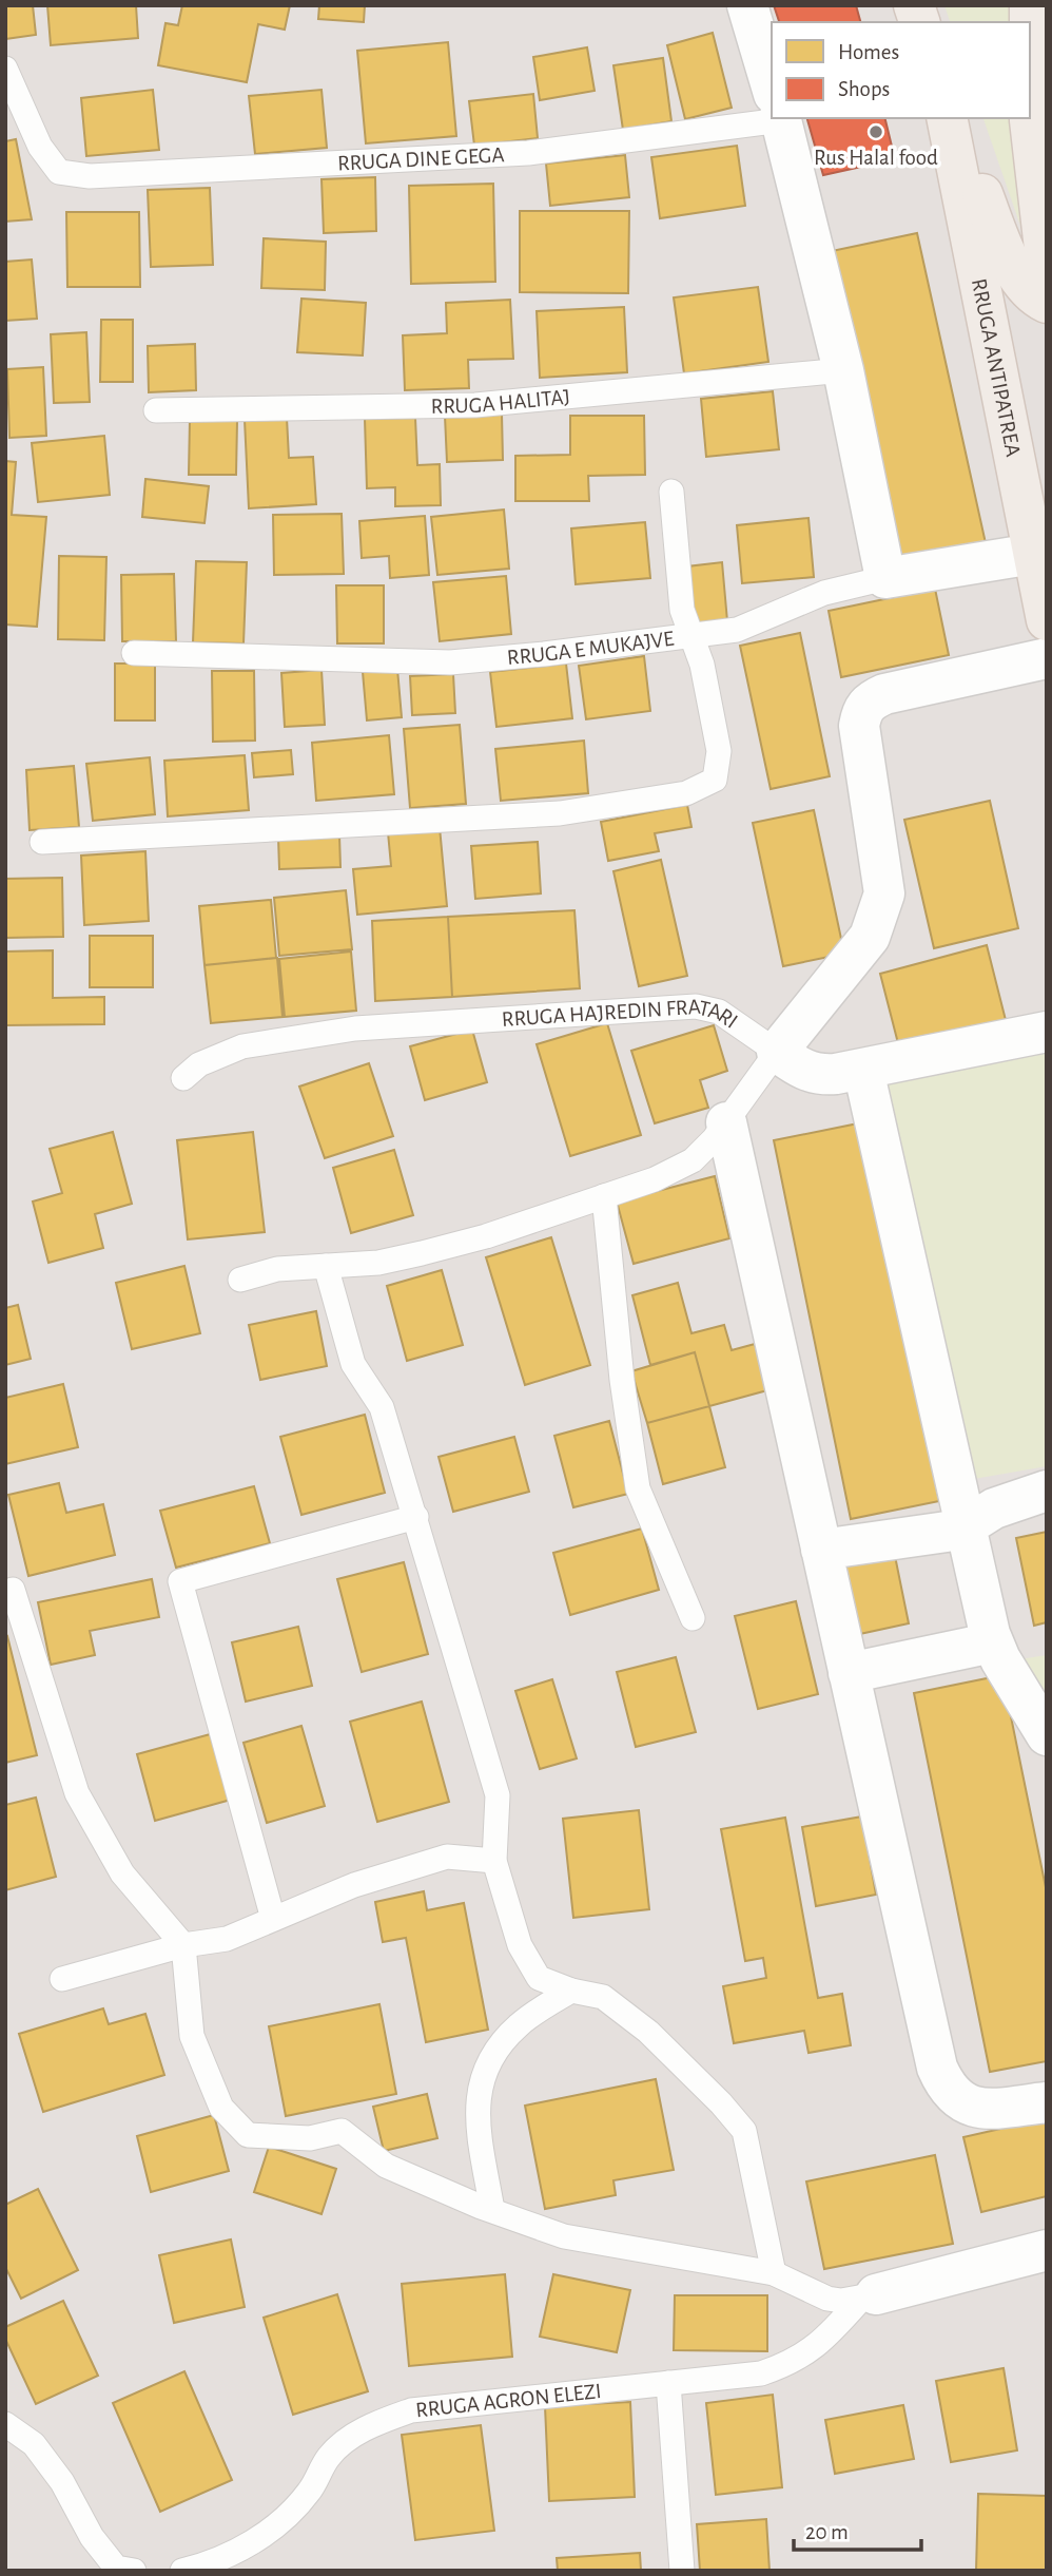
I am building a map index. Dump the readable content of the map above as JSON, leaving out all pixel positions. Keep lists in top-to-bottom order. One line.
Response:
{"streets":{"main road":["RRUGA ANTIPATREA"],"street":["RRUGA E MUKAJVE","RRUGA HAJREDIN FRATARI"],"lane":["RRUGA DINE GEGA","RRUGA HALITAJ","RRUGA AGRON ELEZI"]},"crossings":[["RRUGA ANTIPATREA","RRUGA E MUKAJVE"]],"places":["Rus Halal food"],"legend":["Homes","Shops"],"scale_bar":"20 m"}
